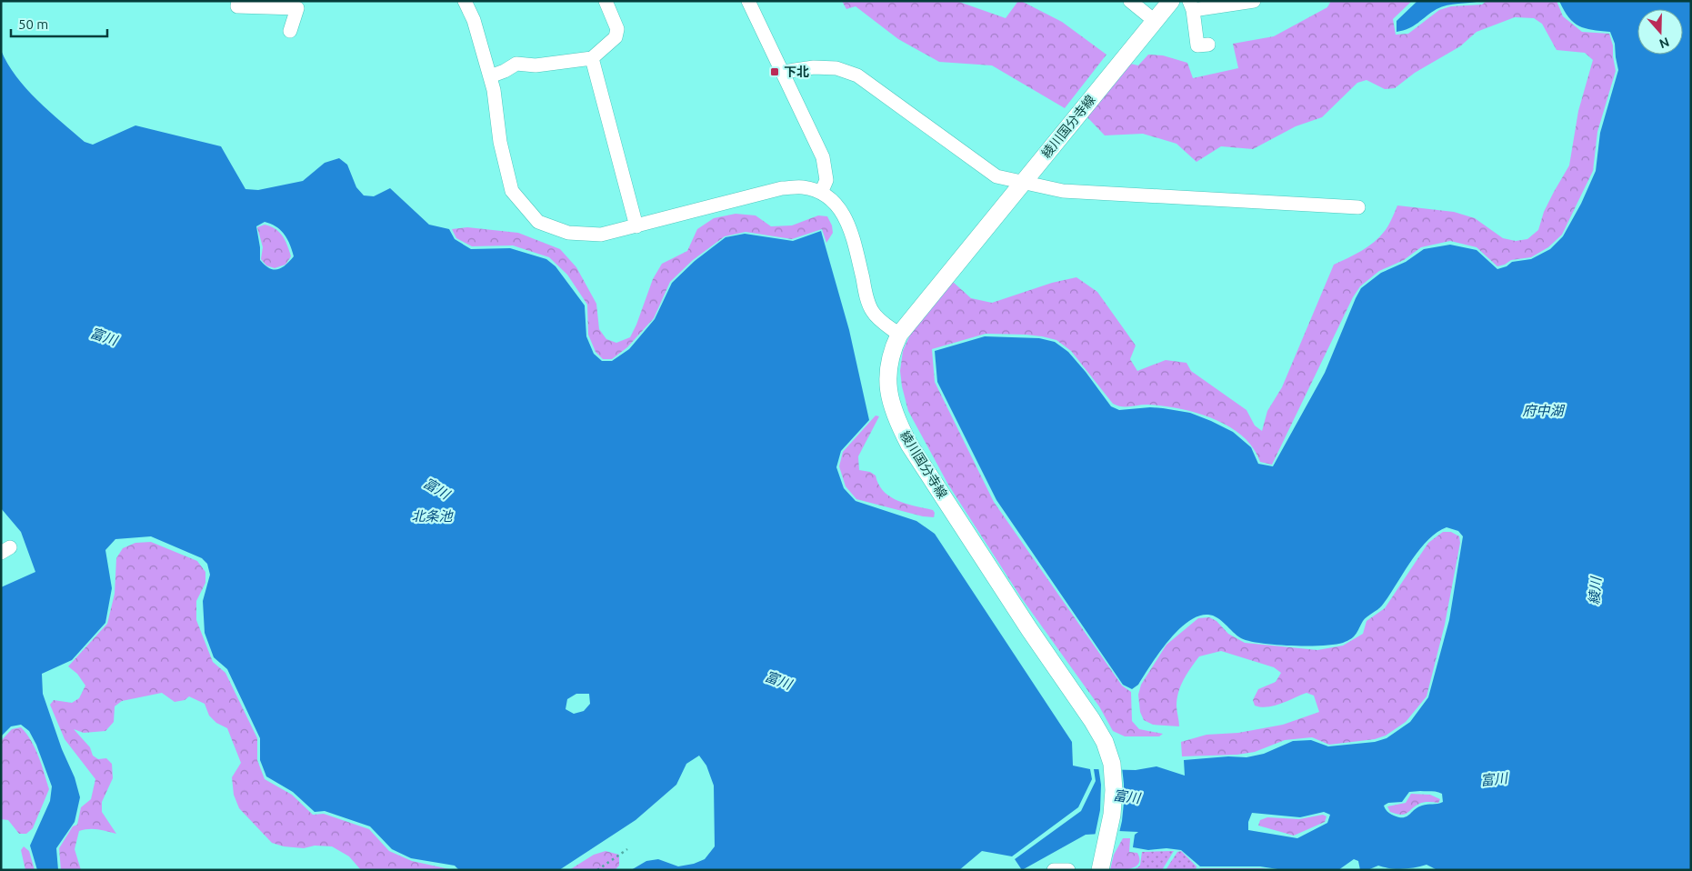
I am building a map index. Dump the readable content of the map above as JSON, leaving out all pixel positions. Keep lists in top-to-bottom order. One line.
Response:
{"streets":{"main road":["綾川国分寺線"]},"water":["富川","府中湖","北条池","綾川"],"places":{"transit":["下北"]},"scale_bar":"50 m","north":"bottom"}
